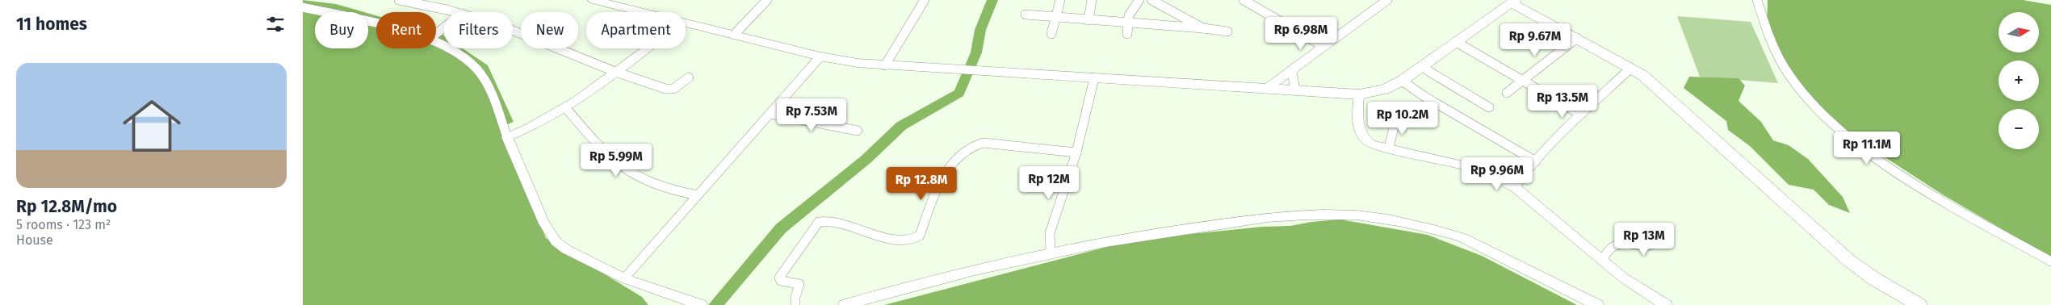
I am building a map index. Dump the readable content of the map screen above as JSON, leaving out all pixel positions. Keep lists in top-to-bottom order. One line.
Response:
{"north":"right","page":{"heading":"11 homes","map_buttons":["+","−"],"chip":["Buy","Rent","Filters","New","Apartment"],"price":["Rp 6.98M","Rp 9.67M","Rp 13.5M","Rp 7.53M","Rp 10.2M","Rp 11.1M","Rp 5.99M","Rp 9.96M","Rp 12M","Rp 12.8M","Rp 13M"],"list":[{"name":"Rp 12.8M/mo","note":"5 rooms · 123 m² · House"}]}}
